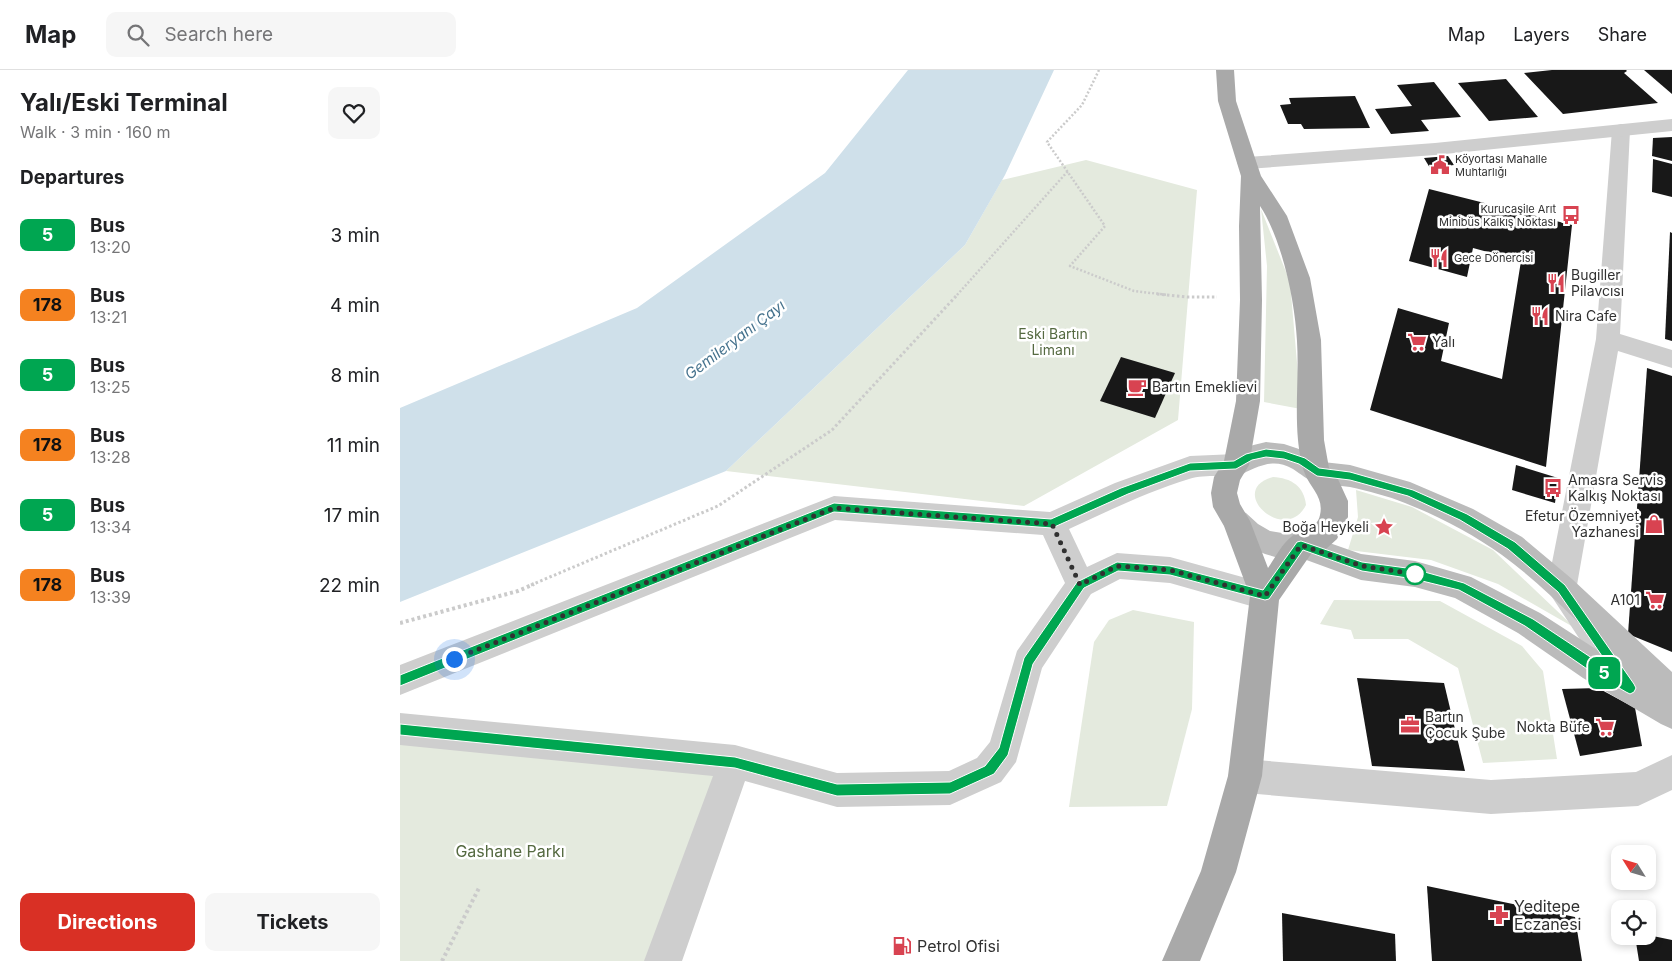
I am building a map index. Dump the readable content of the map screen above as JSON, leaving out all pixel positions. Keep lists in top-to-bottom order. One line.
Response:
{"water":["Gemileryanı Çayı"],"parks":["Eski Bartın Limanı","Gashane Parkı"],"places":{"public building":["Köyortası Mahalle Muhtarlığı"],"bus stop":["Kurucaşile Arıt Minibüs Kalkış Noktası","Amasra Servis Kalkış Noktası"],"restaurant":["Gece Dönercisi","Bugiller Pilavcısı","Nira Cafe"],"supermarket":["Yalı","A101","Nokta Büfe"],"cafe":["Bartın Emeklievi"],"shop":["Efetur Özemniyet Yazhanesi"],"place":["Boğa Heykeli"],"office":["Bartın Çocuk Şube"],"pharmacy":["Yeditepe Eczanesi"],"fuel station":["Petrol Ofisi"]},"lines":["bus line 5"],"north":"top left","page":{"header":"Map","search":"Search here","nav":["Map","Layers","Share"],"heading":[["Yalı/Eski Terminal","Walk · 3 min · 160 m"],"Departures"],"on_map":"5","list":[{"mark":"5","name":"Bus","note":"13:20","value":"3 min"},{"mark":"178","name":"Bus","note":"13:21","value":"4 min"},{"mark":"5","name":"Bus","note":"13:25","value":"8 min"},{"mark":"178","name":"Bus","note":"13:28","value":"11 min"},{"mark":"5","name":"Bus","note":"13:34","value":"17 min"},{"mark":"178","name":"Bus","note":"13:39","value":"22 min"}],"buttons":["Directions","Tickets"]}}
